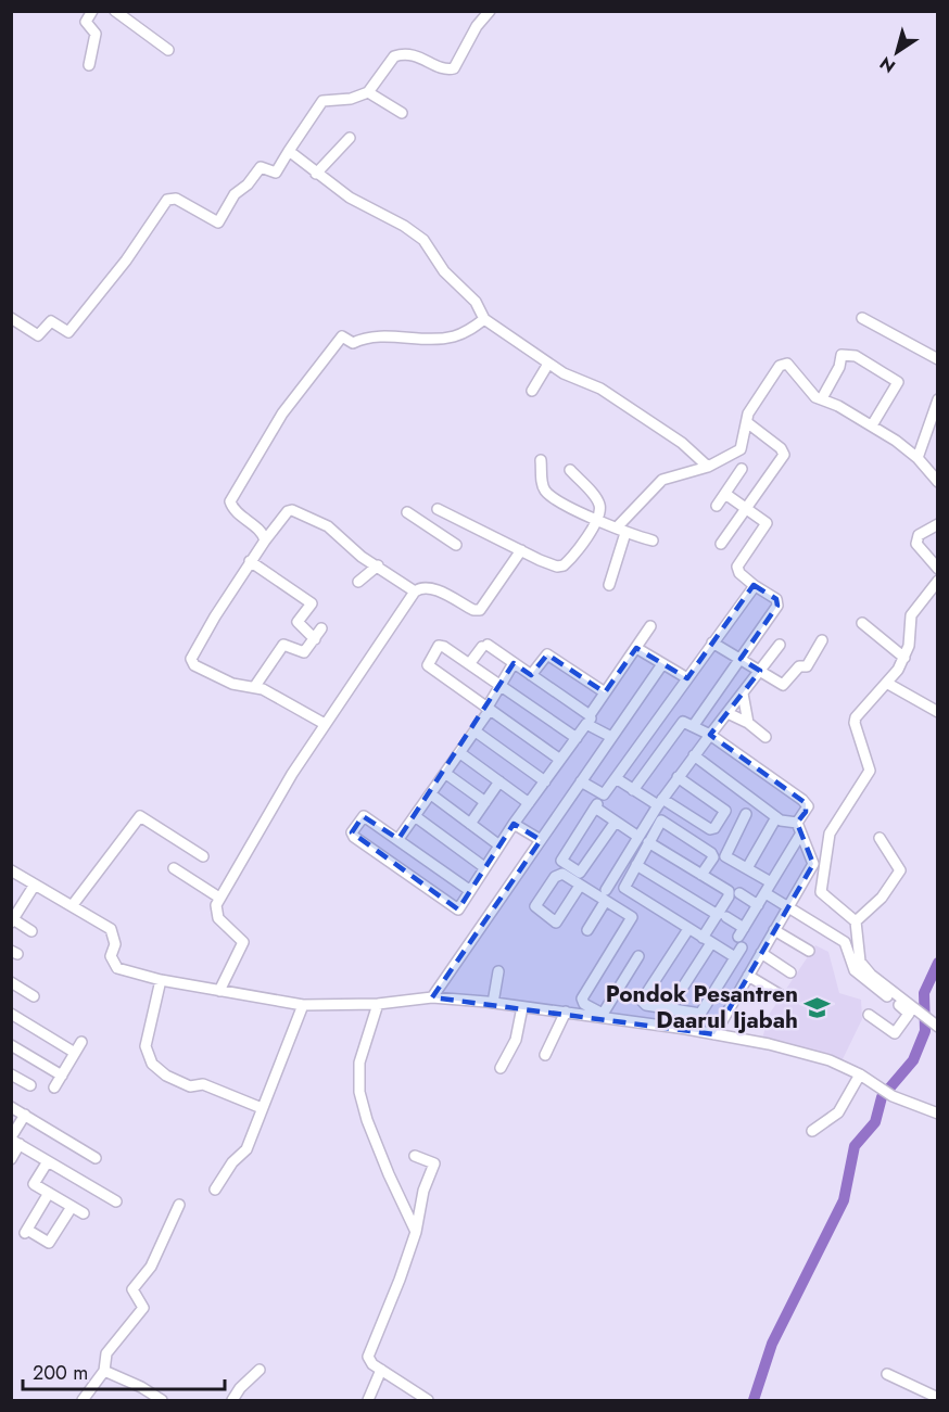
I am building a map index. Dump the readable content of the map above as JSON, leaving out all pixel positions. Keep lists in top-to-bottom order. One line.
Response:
{"places":{"school or university":["Pondok Pesantren Daarul Ijabah"]},"scale_bar":"200 m","north":"bottom left"}
